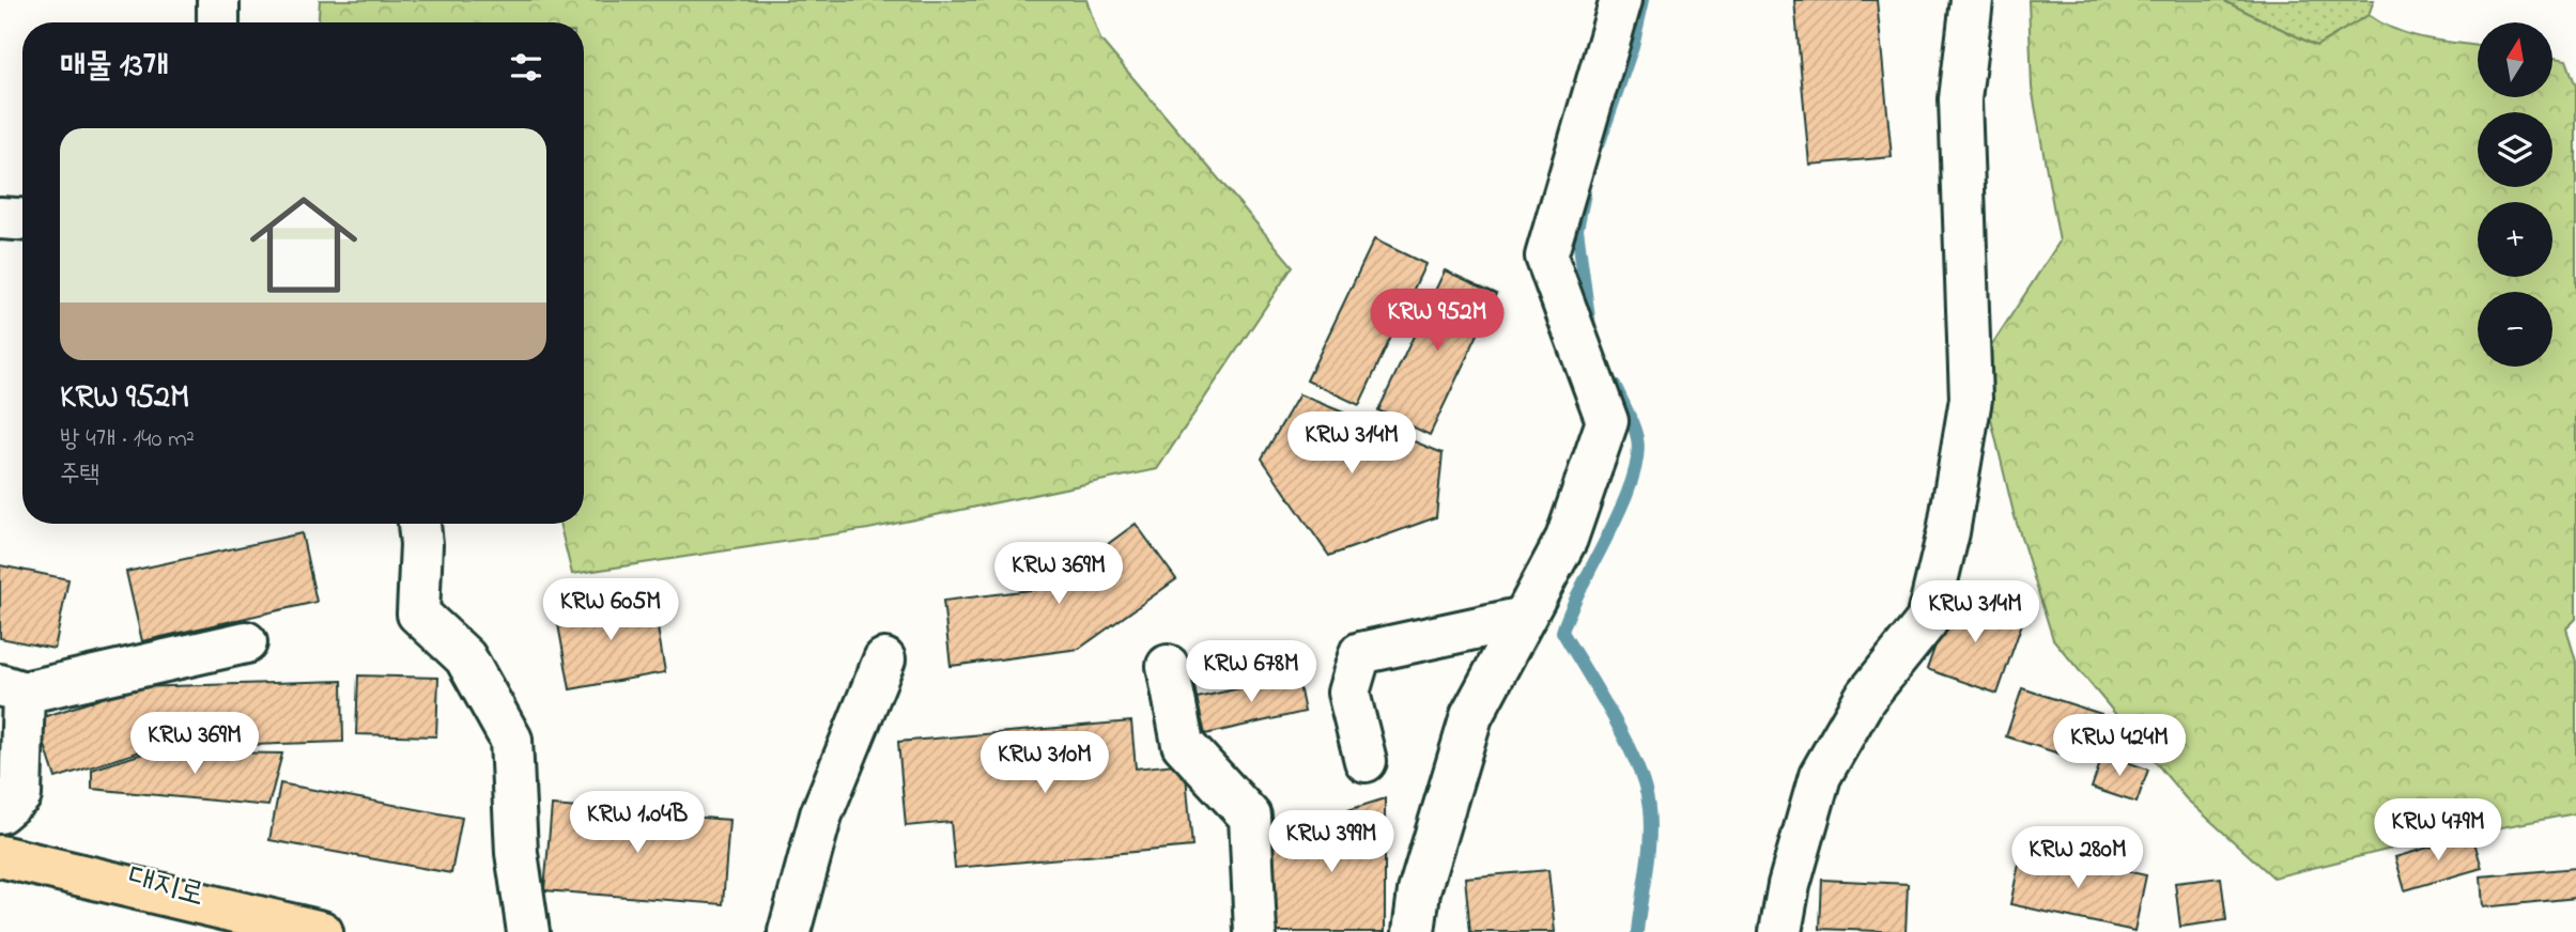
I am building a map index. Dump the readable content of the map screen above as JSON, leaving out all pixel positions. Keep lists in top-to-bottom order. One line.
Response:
{"streets":{"main road":["대지로"]},"north":"top","page":{"map_buttons":["+","−"],"heading":"매물 13개","list":[{"name":"KRW 952M","note":"방 4개 · 140 m² · 주택"}],"price":["KRW 952M","KRW 314M","KRW 369M","KRW 605M","KRW 314M","KRW 678M","KRW 369M","KRW 424M","KRW 310M","KRW 1.04B","KRW 479M","KRW 399M","KRW 280M"]}}
